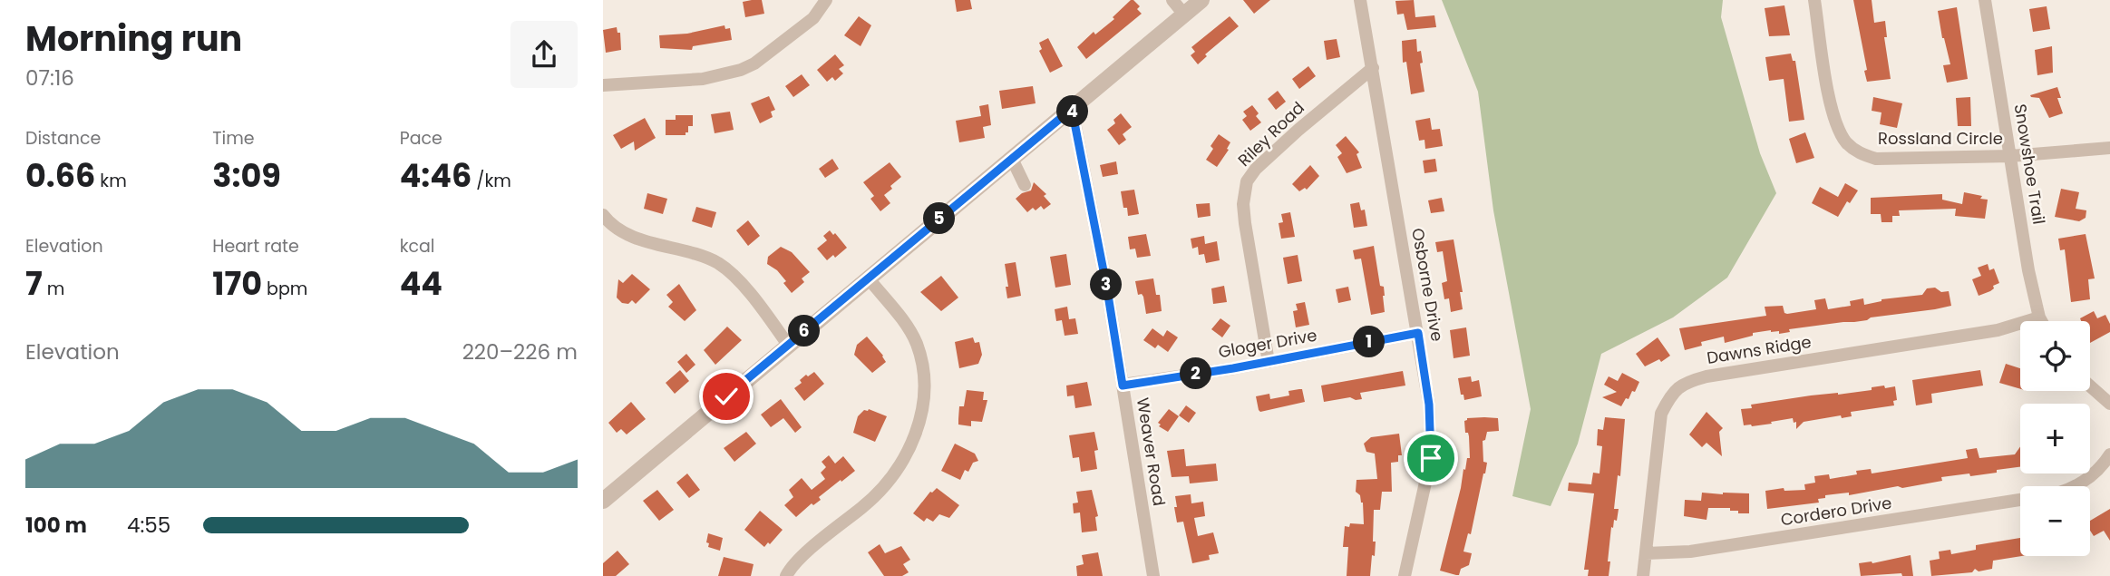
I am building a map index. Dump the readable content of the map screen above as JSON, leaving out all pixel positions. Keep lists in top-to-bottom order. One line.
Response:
{"streets":{"street":["Riley Road","Rossland Circle","Snowshoe Trail","Osborne Drive","Gloger Drive","Dawns Ridge","Weaver Road","Cordero Drive"]},"crossings":[["Riley Road","Osborne Drive"],["Riley Road","Gloger Drive"],["Rossland Circle","Snowshoe Trail"],["Snowshoe Trail","Dawns Ridge"],["Osborne Drive","Gloger Drive"],["Gloger Drive","Weaver Road"],["Dawns Ridge","Cordero Drive"]],"page":{"heading":["Morning run","07:16"],"pins":["4","5","3","6","1","2"],"stats":[["Distance","0.66 km"],["Time","3:09"],["Pace","4:46 /km"],["Elevation","7 m"],["Heart rate","170 bpm"],["kcal","44"]],"map_buttons":["+","−"],"chart":["Elevation","220–226 m"],"list":[{"name":"100 m","note":"4:55"}]}}
